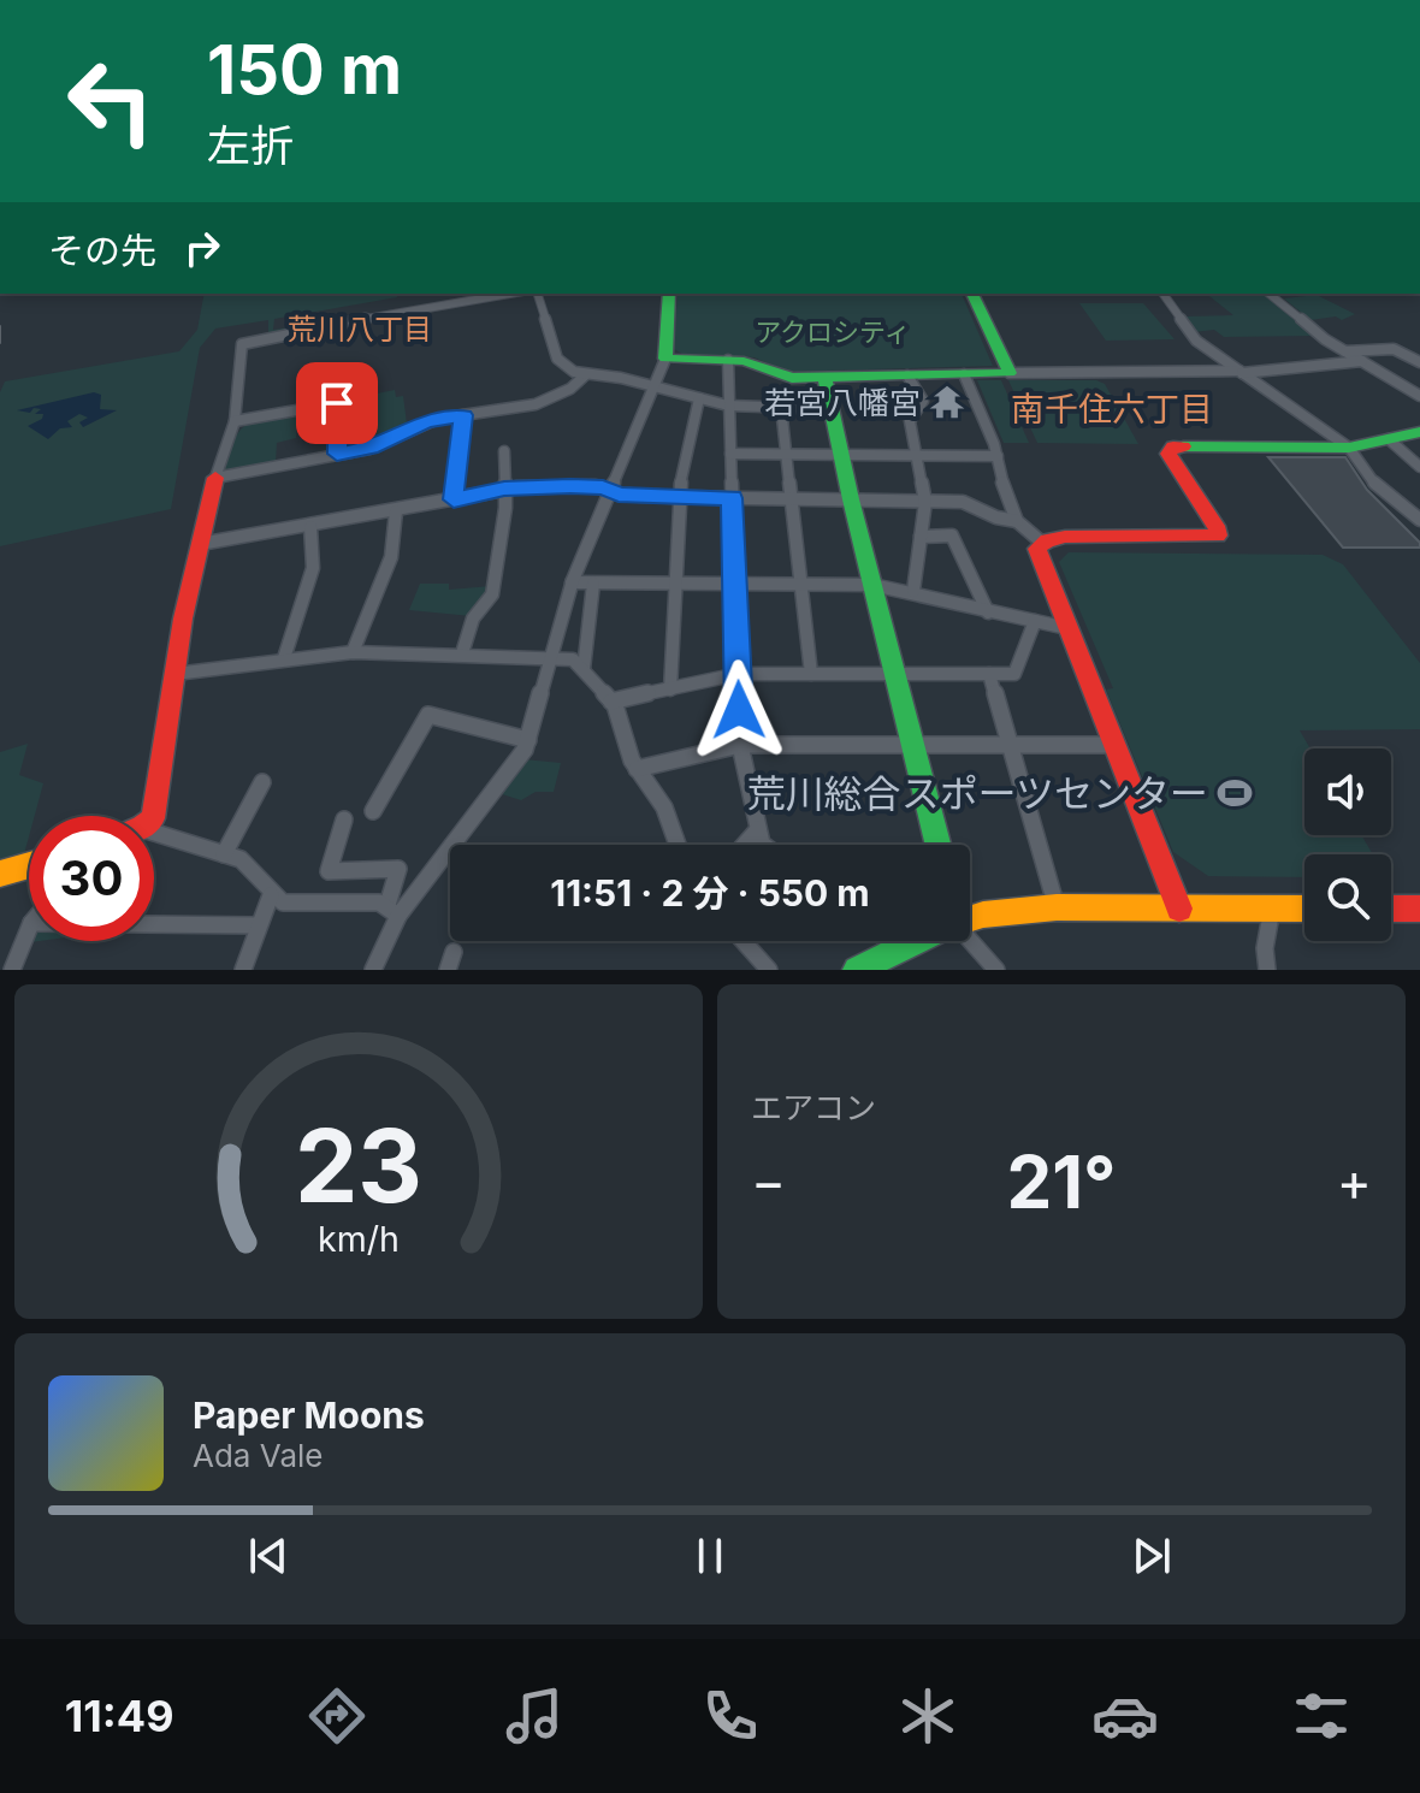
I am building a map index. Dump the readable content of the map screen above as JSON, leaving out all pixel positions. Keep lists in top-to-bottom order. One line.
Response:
{"districts":["荒川八丁目","南千住六丁目"],"parks":["アクロシティ"],"places":{"temple":["若宮八幡宮"],"sports":["荒川総合スポーツセンター"]},"page":{"turn":["150 m","左折"],"then":"その先","limit":"30","trip":"11:51 · 2 分 · 550 m","tile":"エアコン","heat":["−","21°","+"],"song":["Paper Moons","Ada Vale"],"tabs":"11:49","gauge":["23","km/h"]}}
